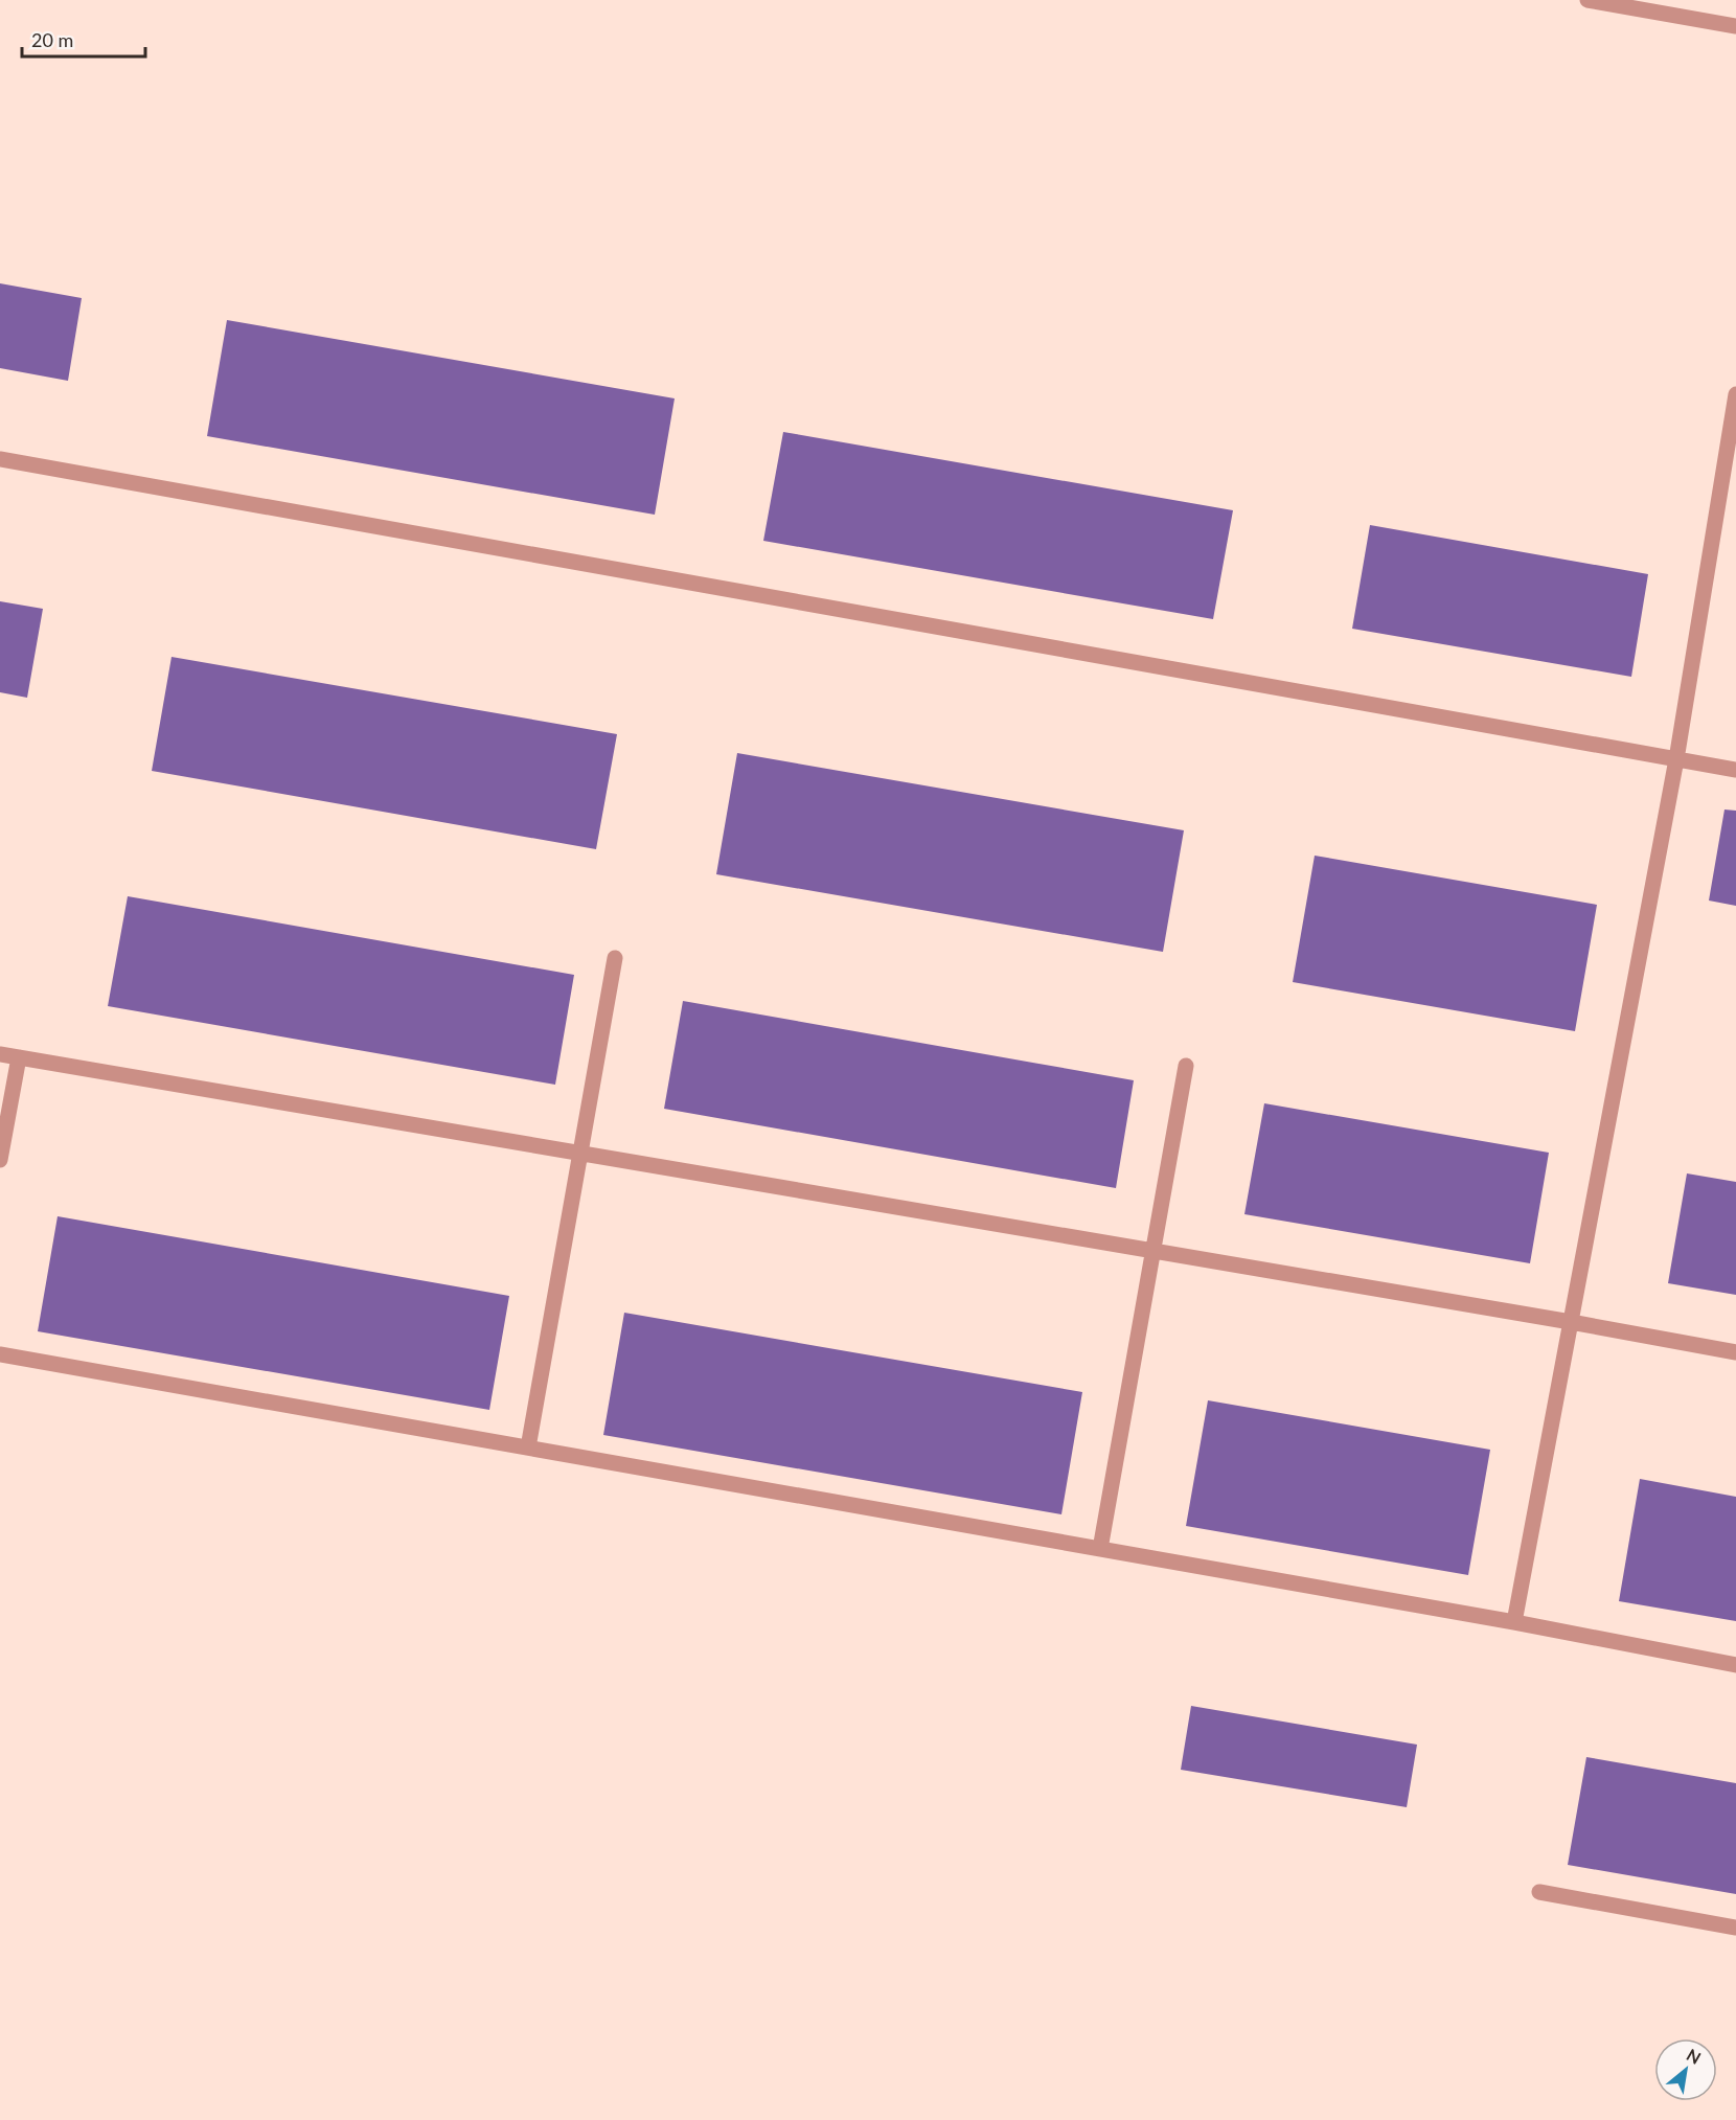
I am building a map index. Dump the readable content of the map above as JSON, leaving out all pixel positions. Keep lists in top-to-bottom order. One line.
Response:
{"scale_bar":"20 m","north":"top right"}
